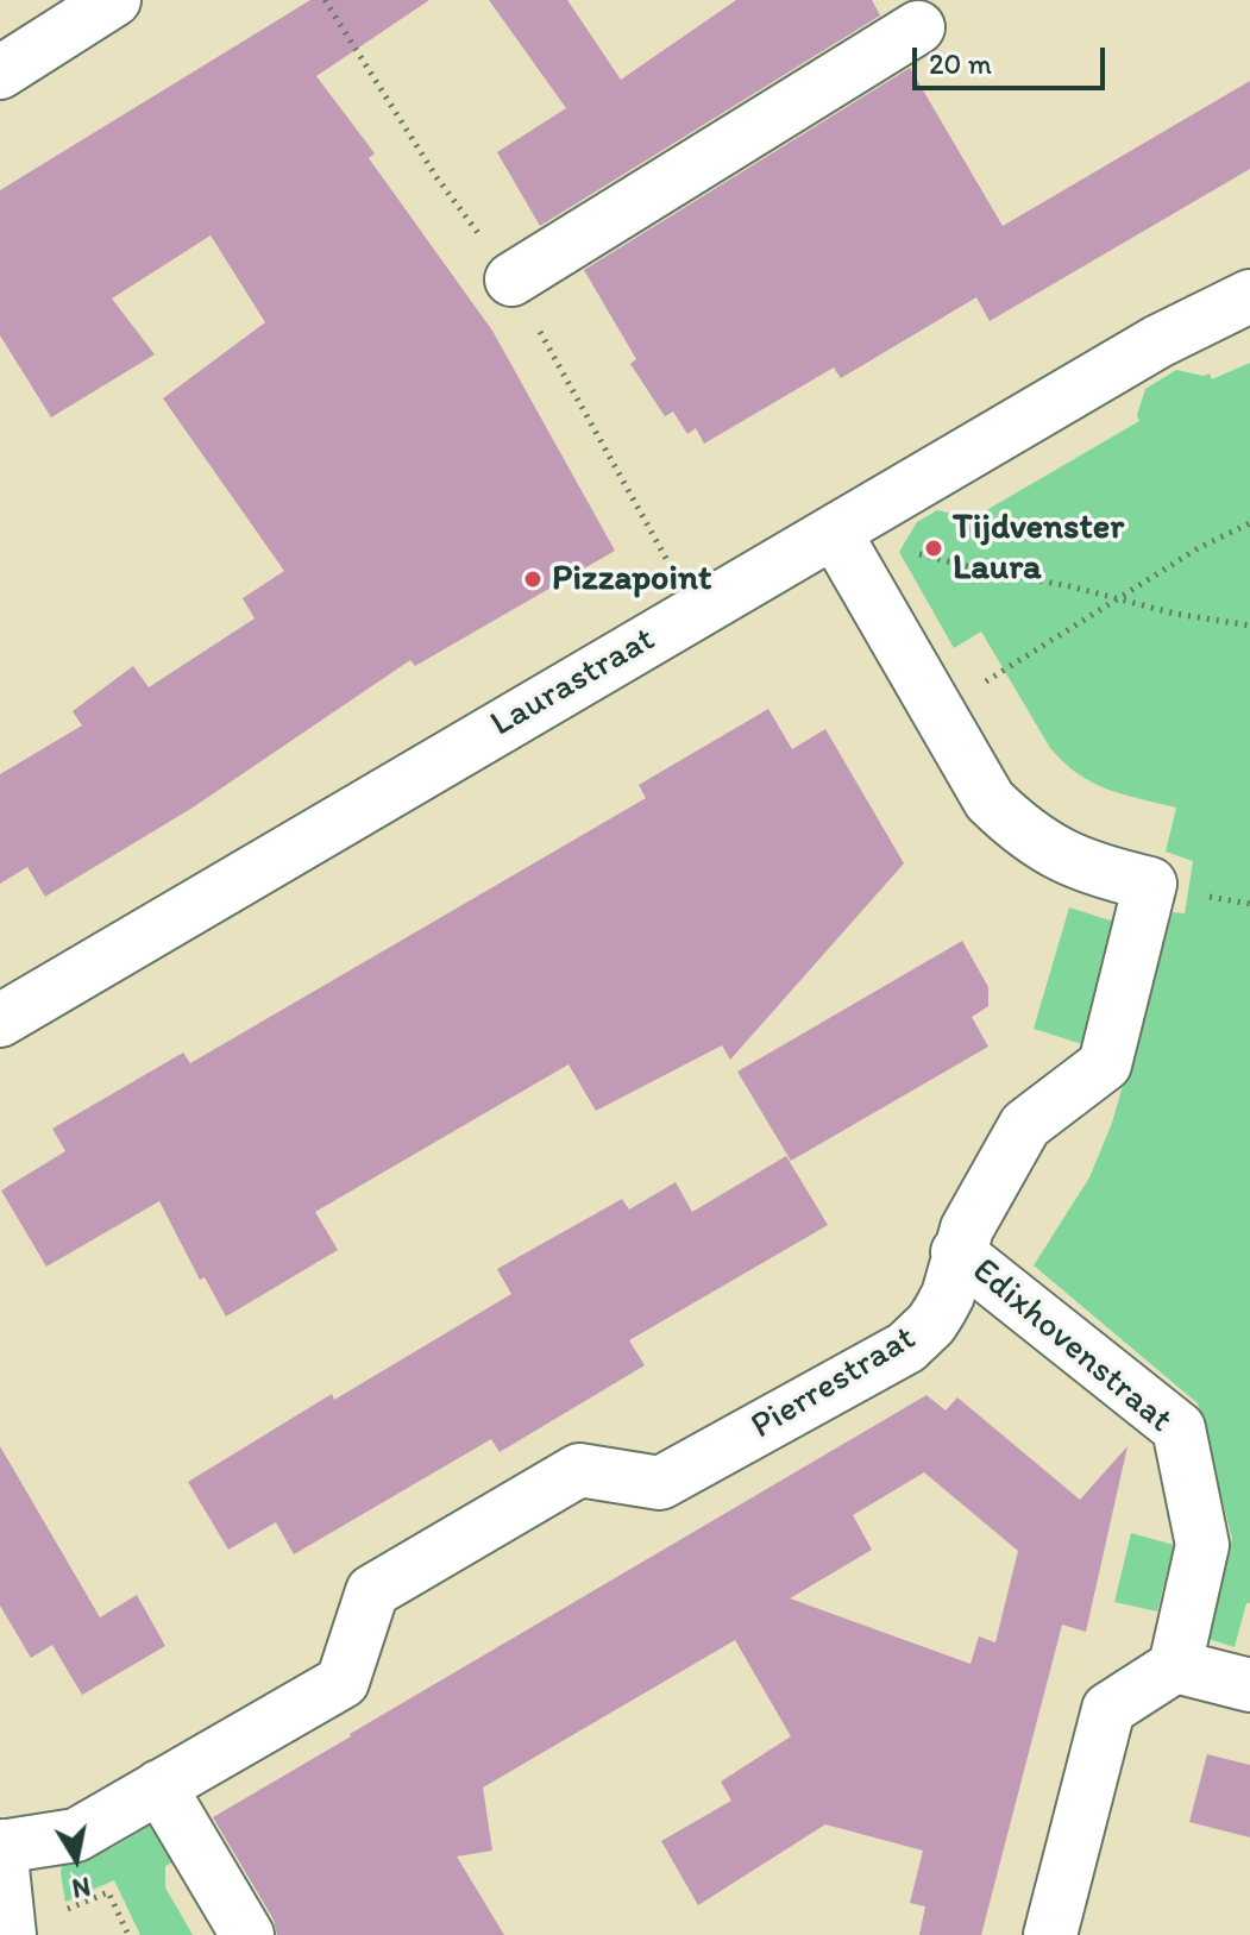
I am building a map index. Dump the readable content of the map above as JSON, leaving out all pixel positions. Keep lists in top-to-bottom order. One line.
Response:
{"streets":{"street":["Laurastraat","Edixhovenstraat","Pierrestraat"]},"crossings":[["Laurastraat","Pierrestraat"],["Edixhovenstraat","Pierrestraat"]],"places":["Tijdvenster Laura","Pizzapoint"],"scale_bar":"20 m","north":"bottom"}
